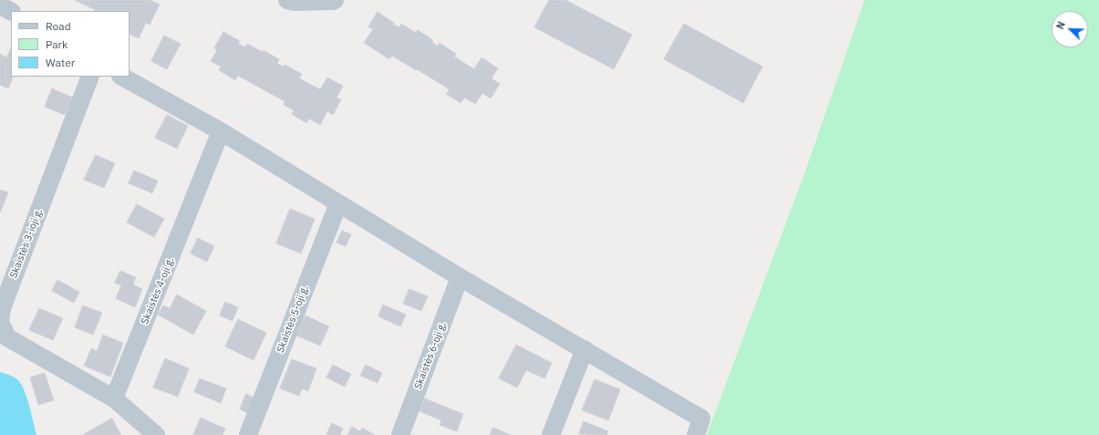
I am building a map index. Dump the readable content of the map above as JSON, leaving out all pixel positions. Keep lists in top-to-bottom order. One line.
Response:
{"streets":{"street":["Skaistės 3-ioji g.","Skaistės 4-oji g.","Skaistės 5-oji g.","Skaistės 6-oji g."]},"crossings":[["Skaistės 3-ioji g.","Skaistės 4-oji g."]],"legend":["Road","Park","Water"],"north":"top left"}
